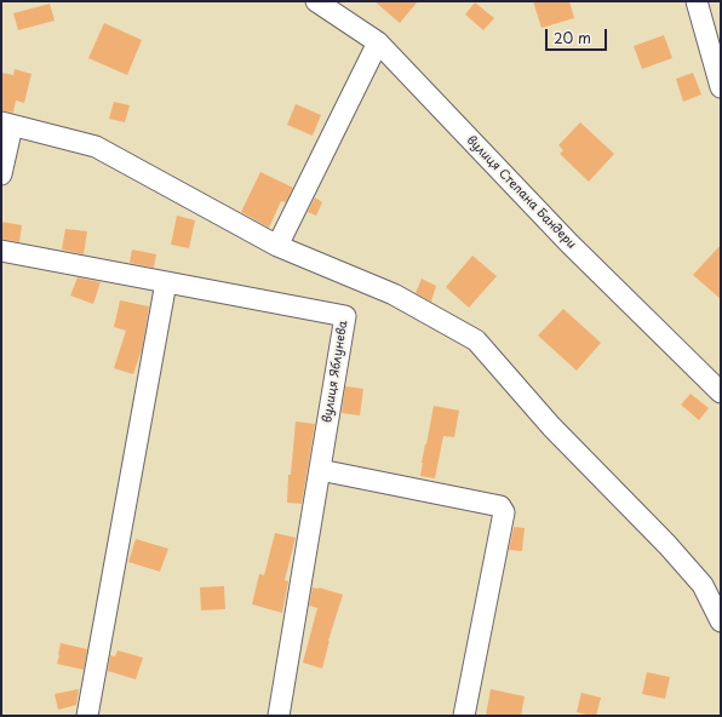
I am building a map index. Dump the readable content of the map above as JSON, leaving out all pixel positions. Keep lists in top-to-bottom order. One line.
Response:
{"streets":{"street":["вулиця Степана Бандери","вулиця Яблунева"]},"scale_bar":"20 m"}
